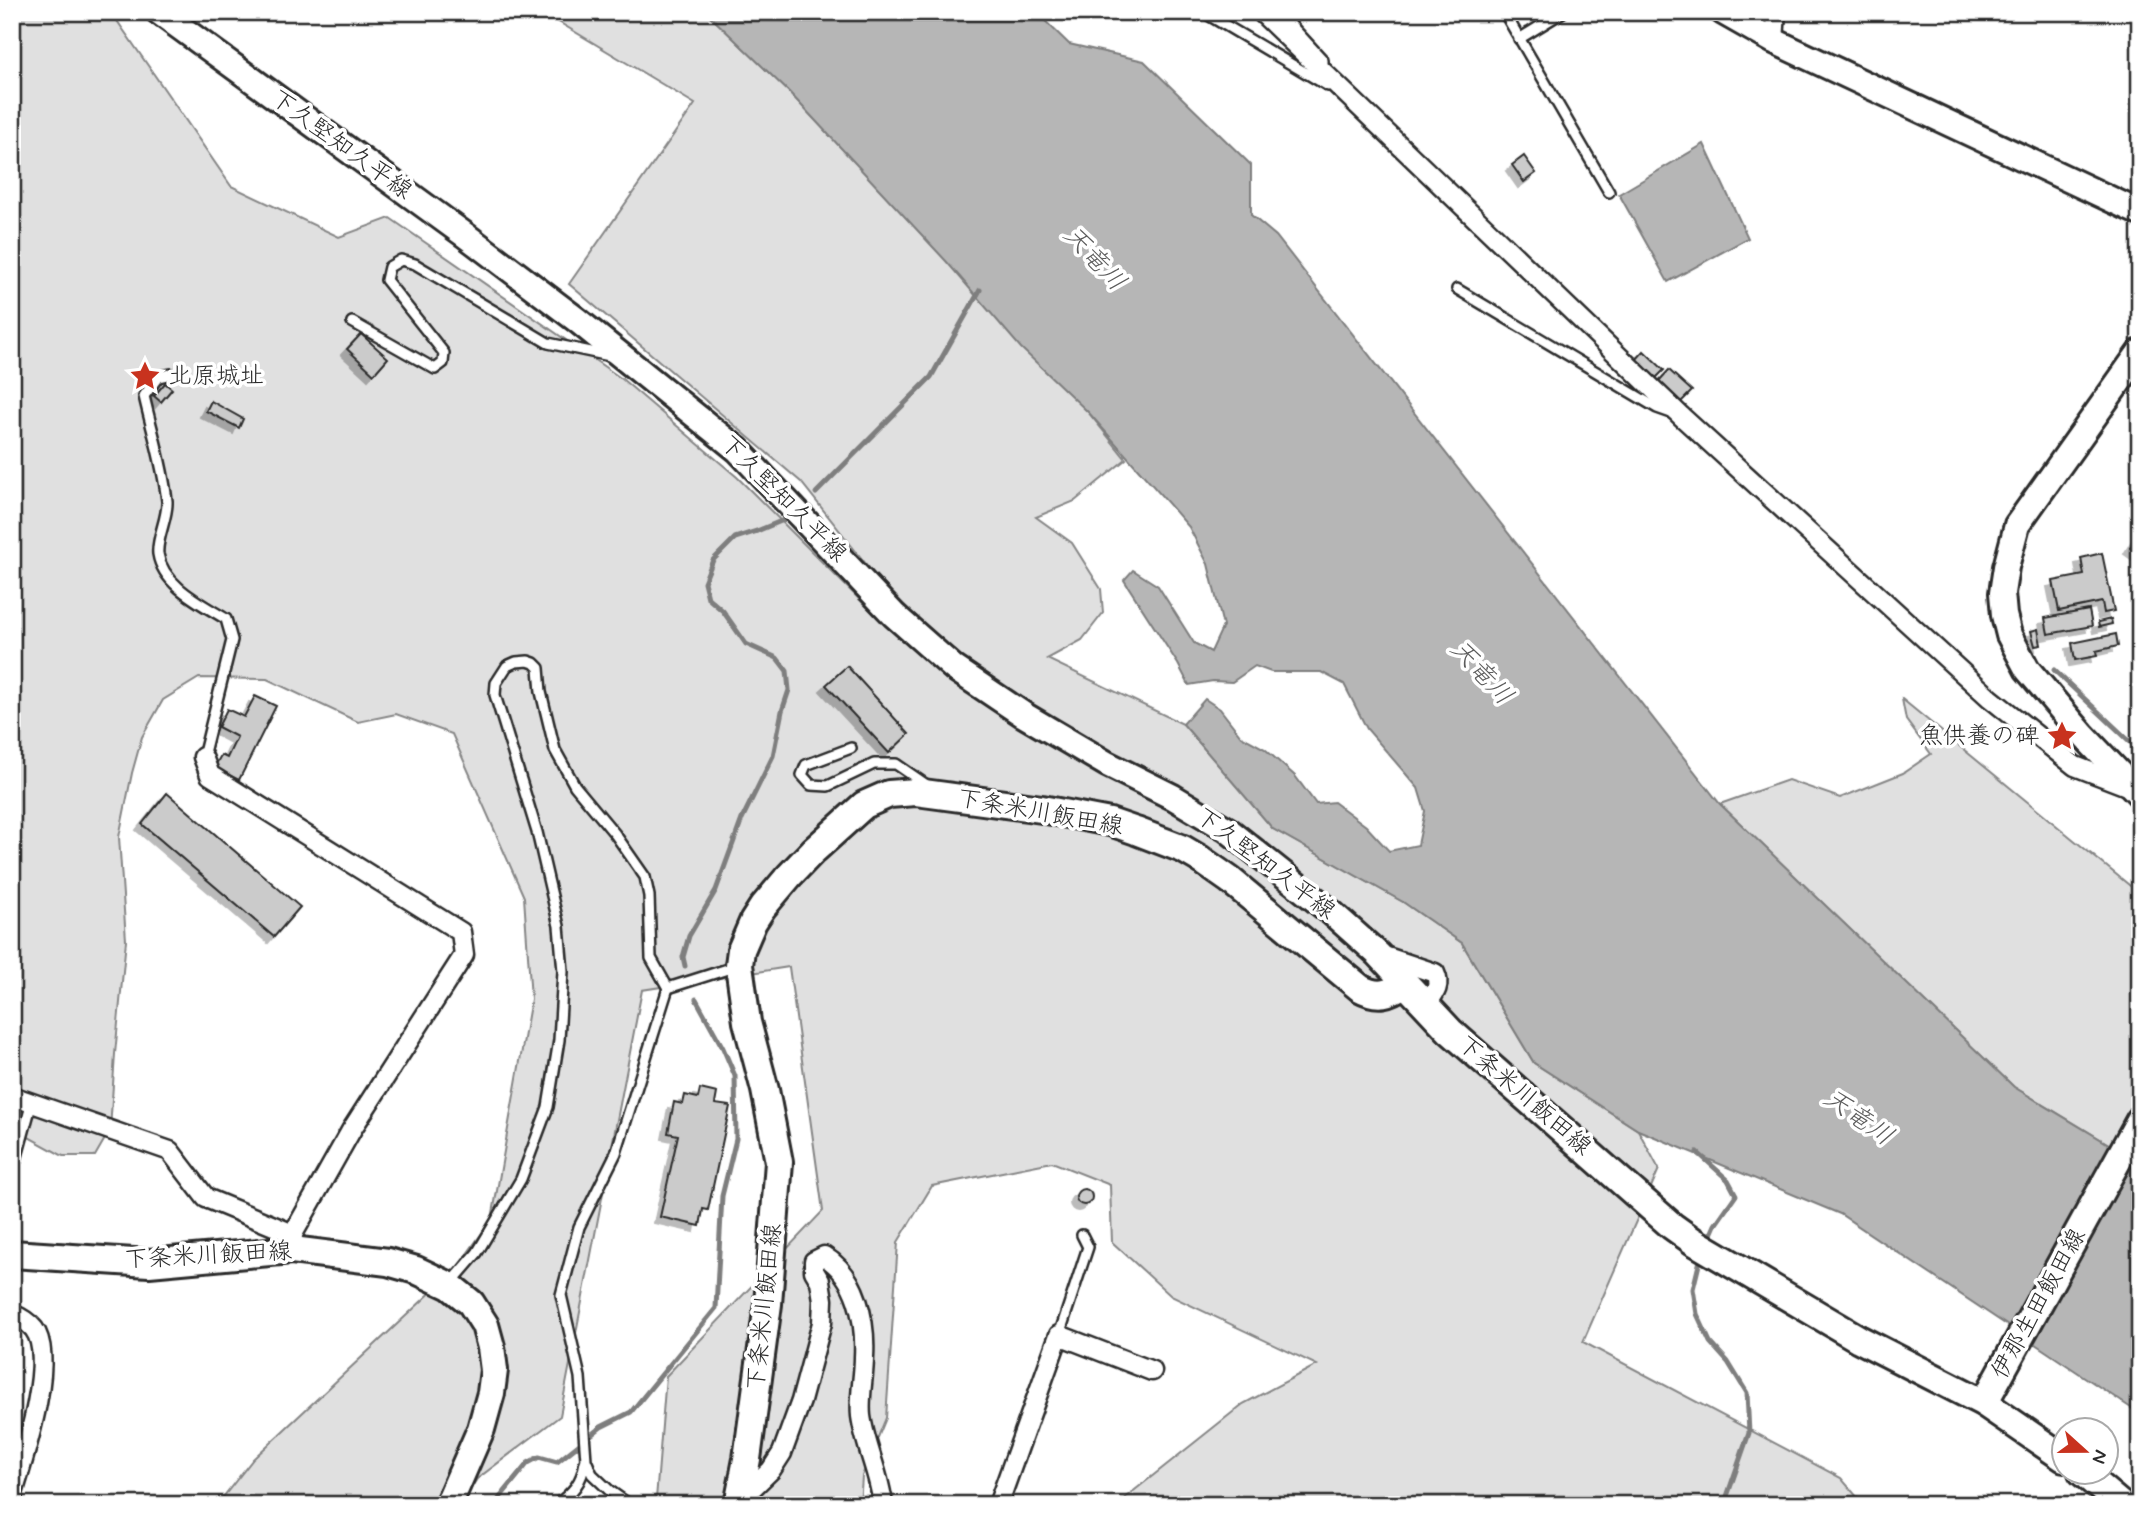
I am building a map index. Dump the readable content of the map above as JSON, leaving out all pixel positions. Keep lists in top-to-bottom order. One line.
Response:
{"streets":{"main road":["下久堅知久平線","下条米川飯田線","伊那生田飯田線"]},"crossings":[["下久堅知久平線","下条米川飯田線"],["下条米川飯田線","伊那生田飯田線"]],"water":["天竜川"],"places":{"place":["北原城址","魚供養の碑"]},"north":"right"}
